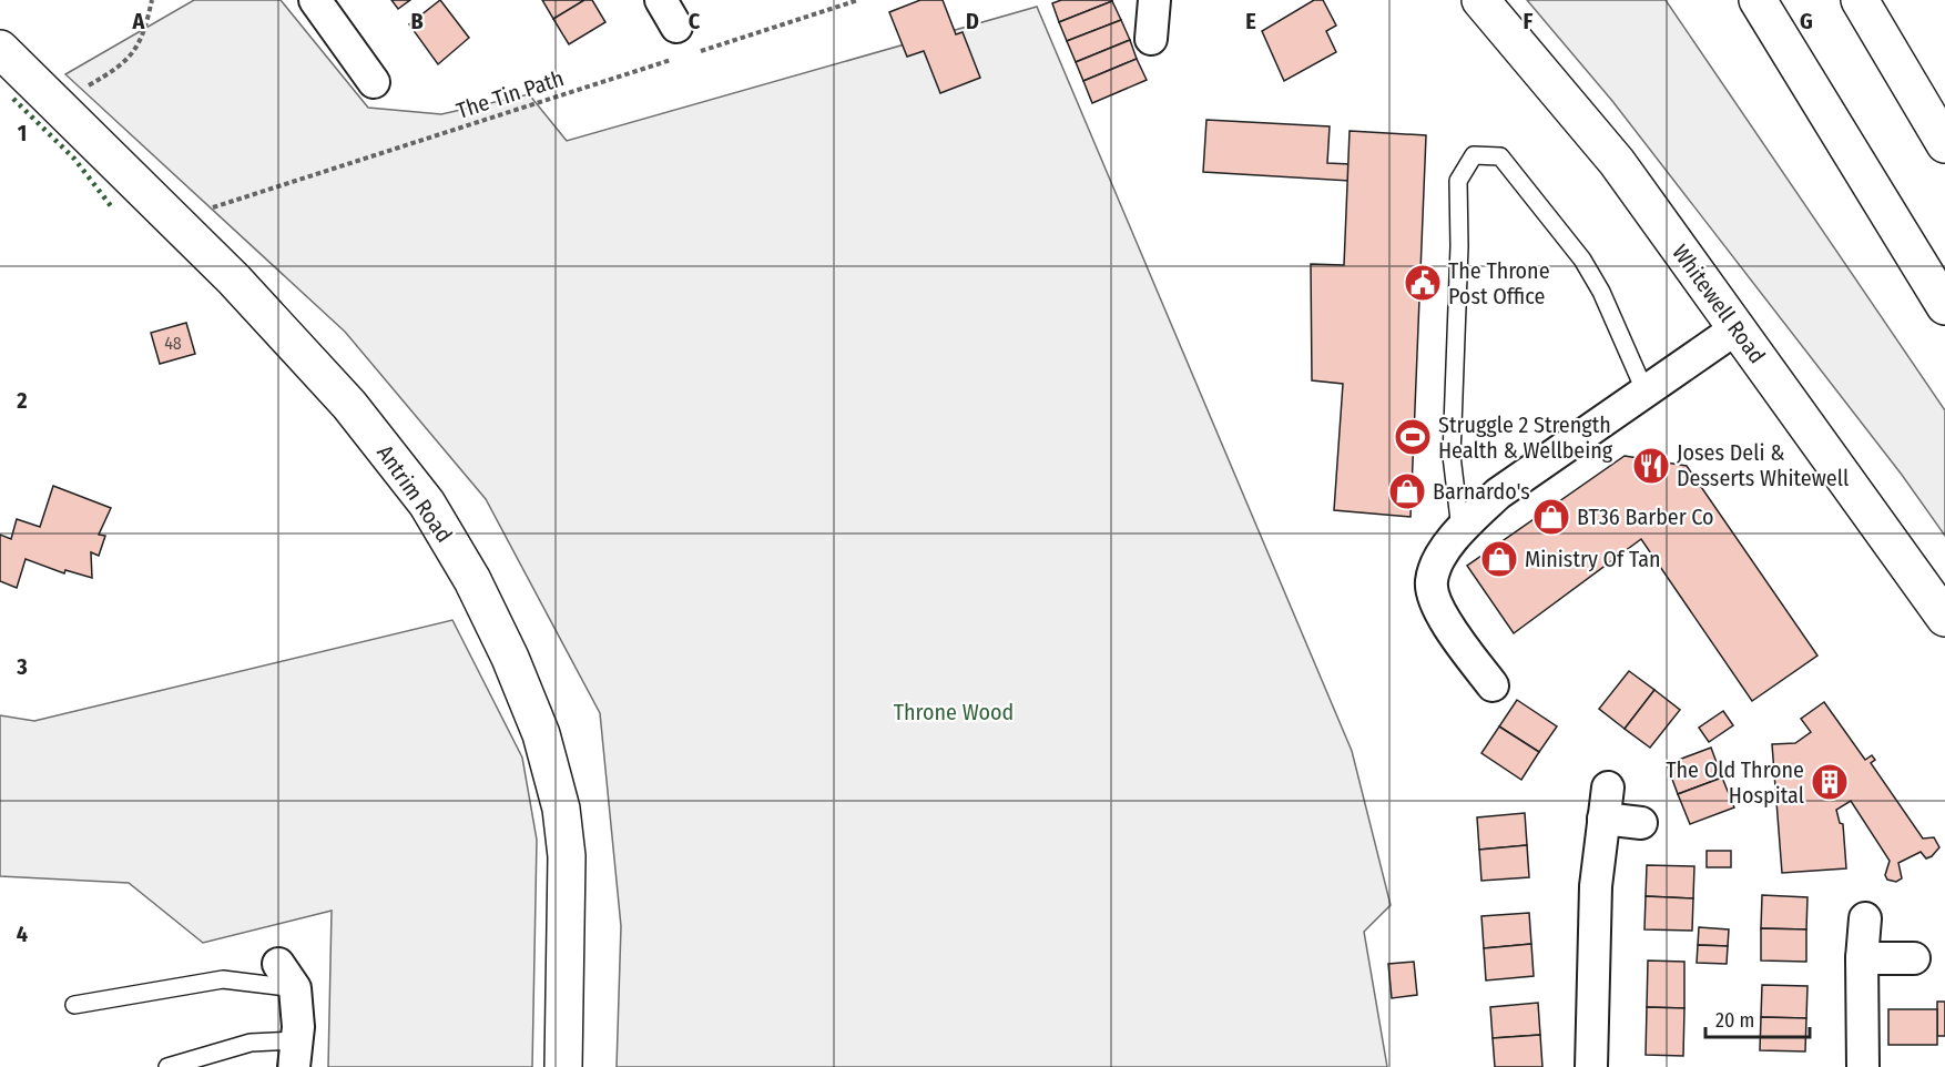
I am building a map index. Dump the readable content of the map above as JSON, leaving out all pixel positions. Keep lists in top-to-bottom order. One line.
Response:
{"streets":{"main road":["Whitewell Road","Antrim Road"],"path":["The Tin Path"]},"crossings":[["The Tin Path","Antrim Road"]],"parks":["Throne Wood"],"places":{"public building":["The Throne Post Office"],"sports":["Struggle 2 Strength Health & Wellbeing"],"restaurant":["Joses Deli & Desserts Whitewell"],"shop":["Barnardo's","BT36 Barber Co","Ministry Of Tan"],"building":["The Old Throne Hospital"]},"house_numbers":["48"],"scale_bar":"20 m","grid":{"columns":["A","B","C","D","E","F","G"],"rows":["1","2","3","4"]}}
